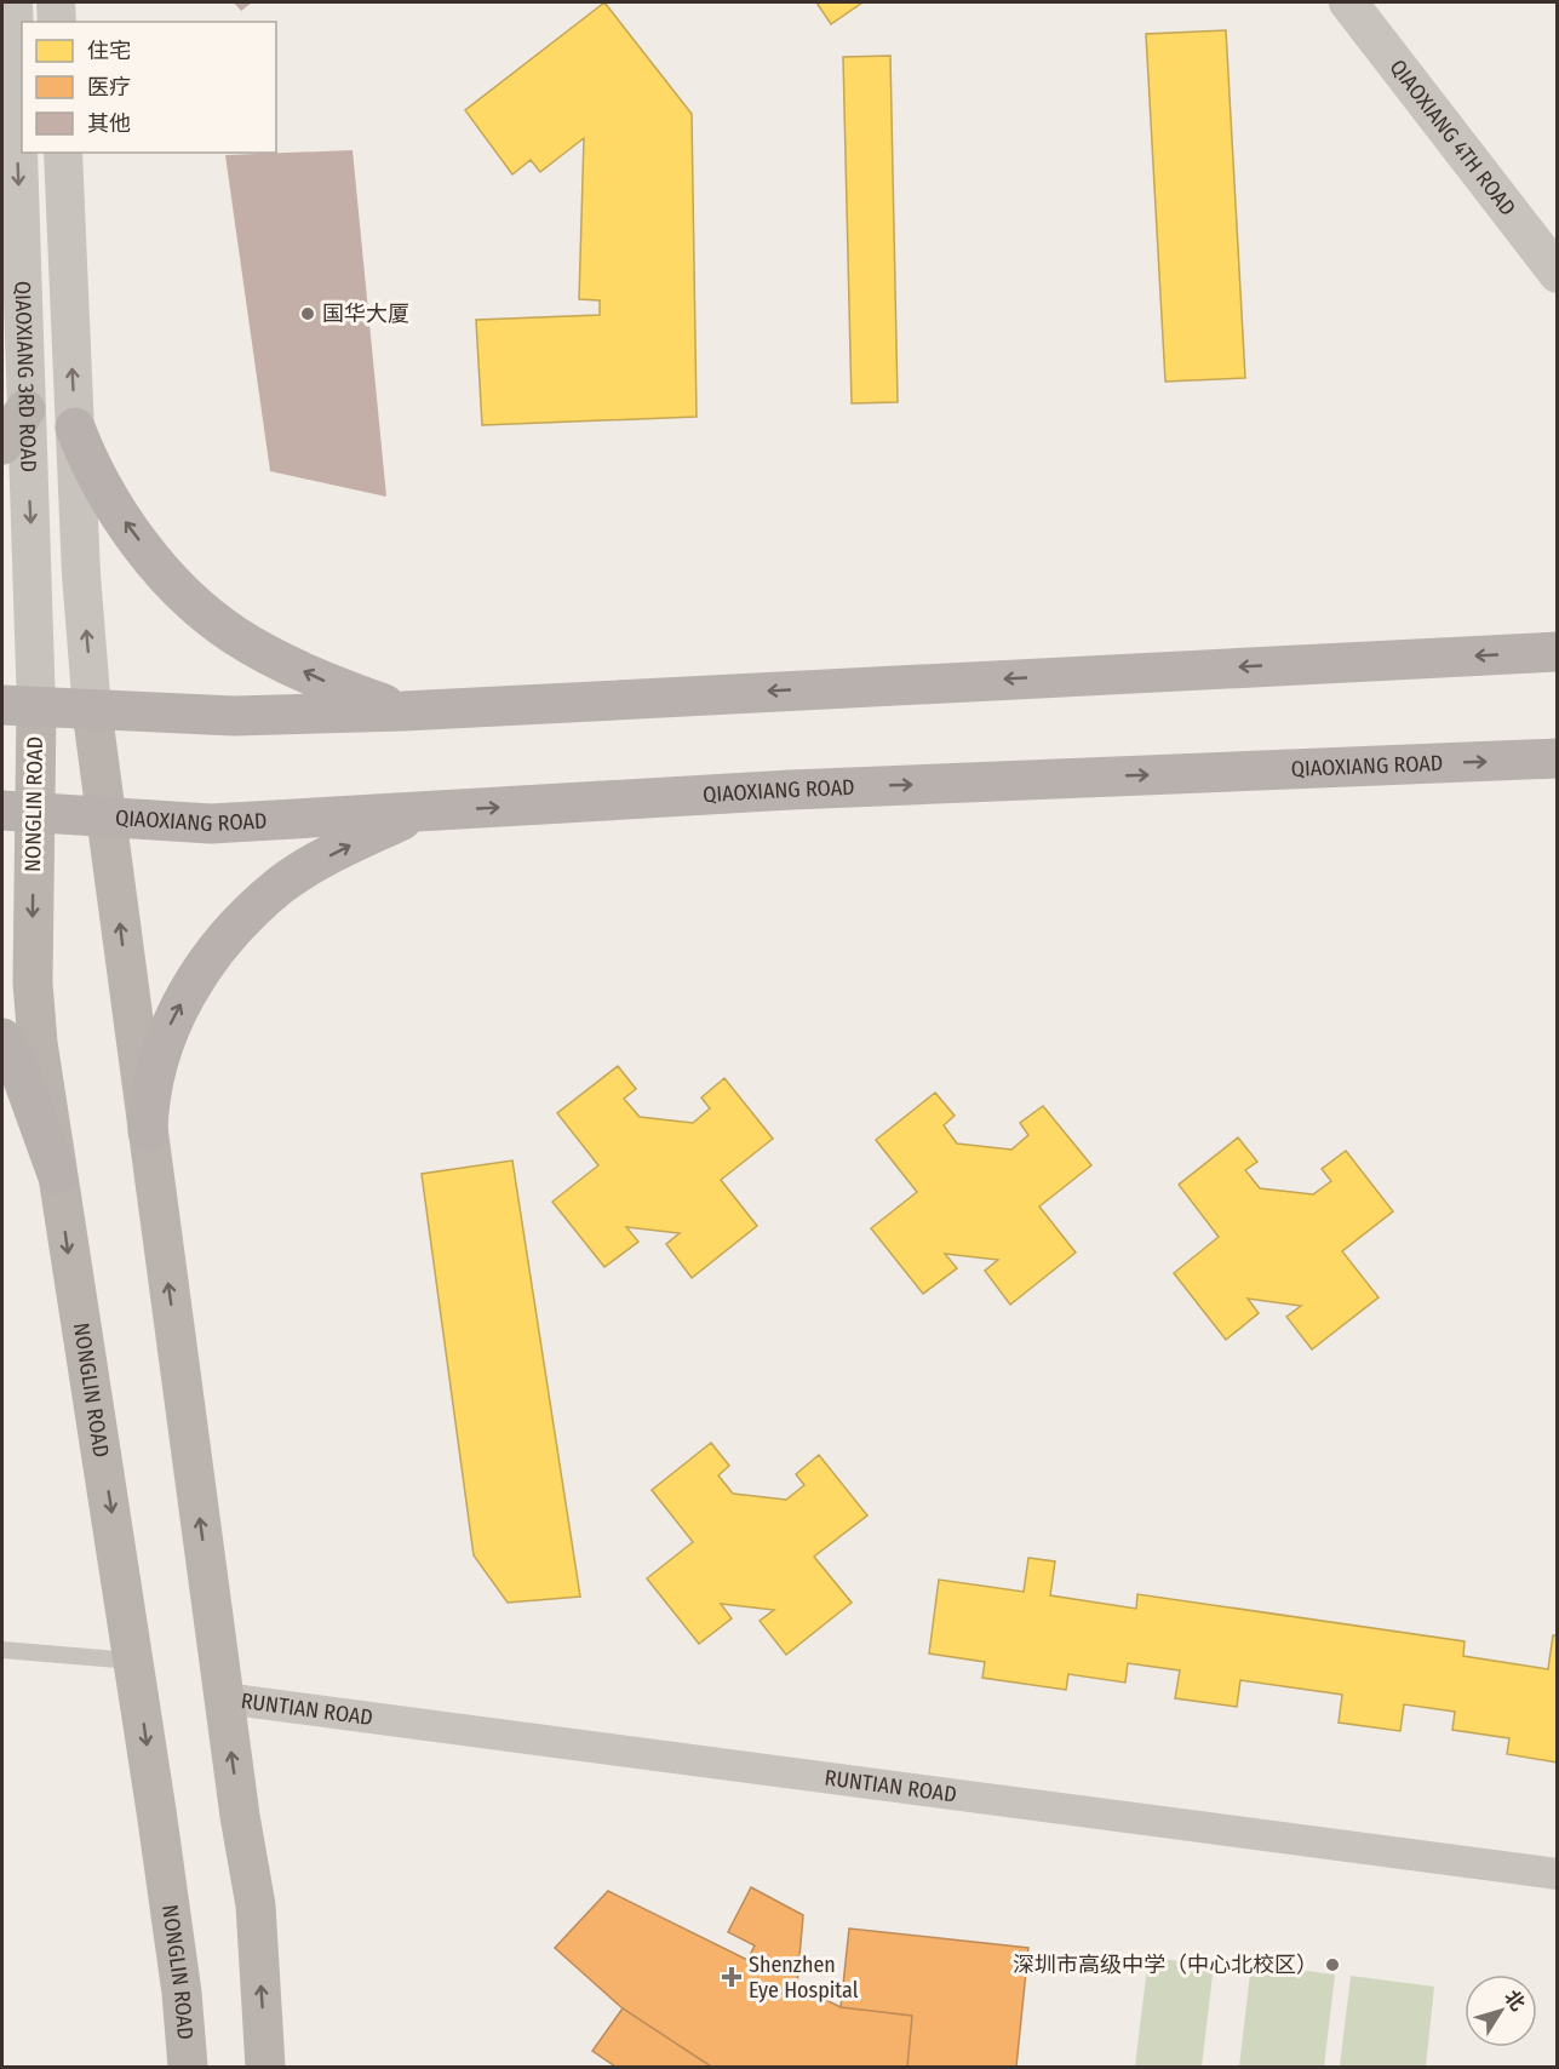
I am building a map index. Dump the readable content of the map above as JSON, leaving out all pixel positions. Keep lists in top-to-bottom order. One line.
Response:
{"streets":{"main road":["QIAOXIANG ROAD","NONGLIN ROAD"],"street":["QIAOXIANG 4TH ROAD","QIAOXIANG 3RD ROAD","RUNTIAN ROAD"]},"crossings":[["QIAOXIANG 3RD ROAD","NONGLIN ROAD"],["QIAOXIANG ROAD","NONGLIN ROAD"]],"places":{"other":["国华大厦","深圳市高级中学（中心北校区）"],"health":["Shenzhen Eye Hospital"]},"legend":["住宅","医疗","其他"],"north":"top right"}
